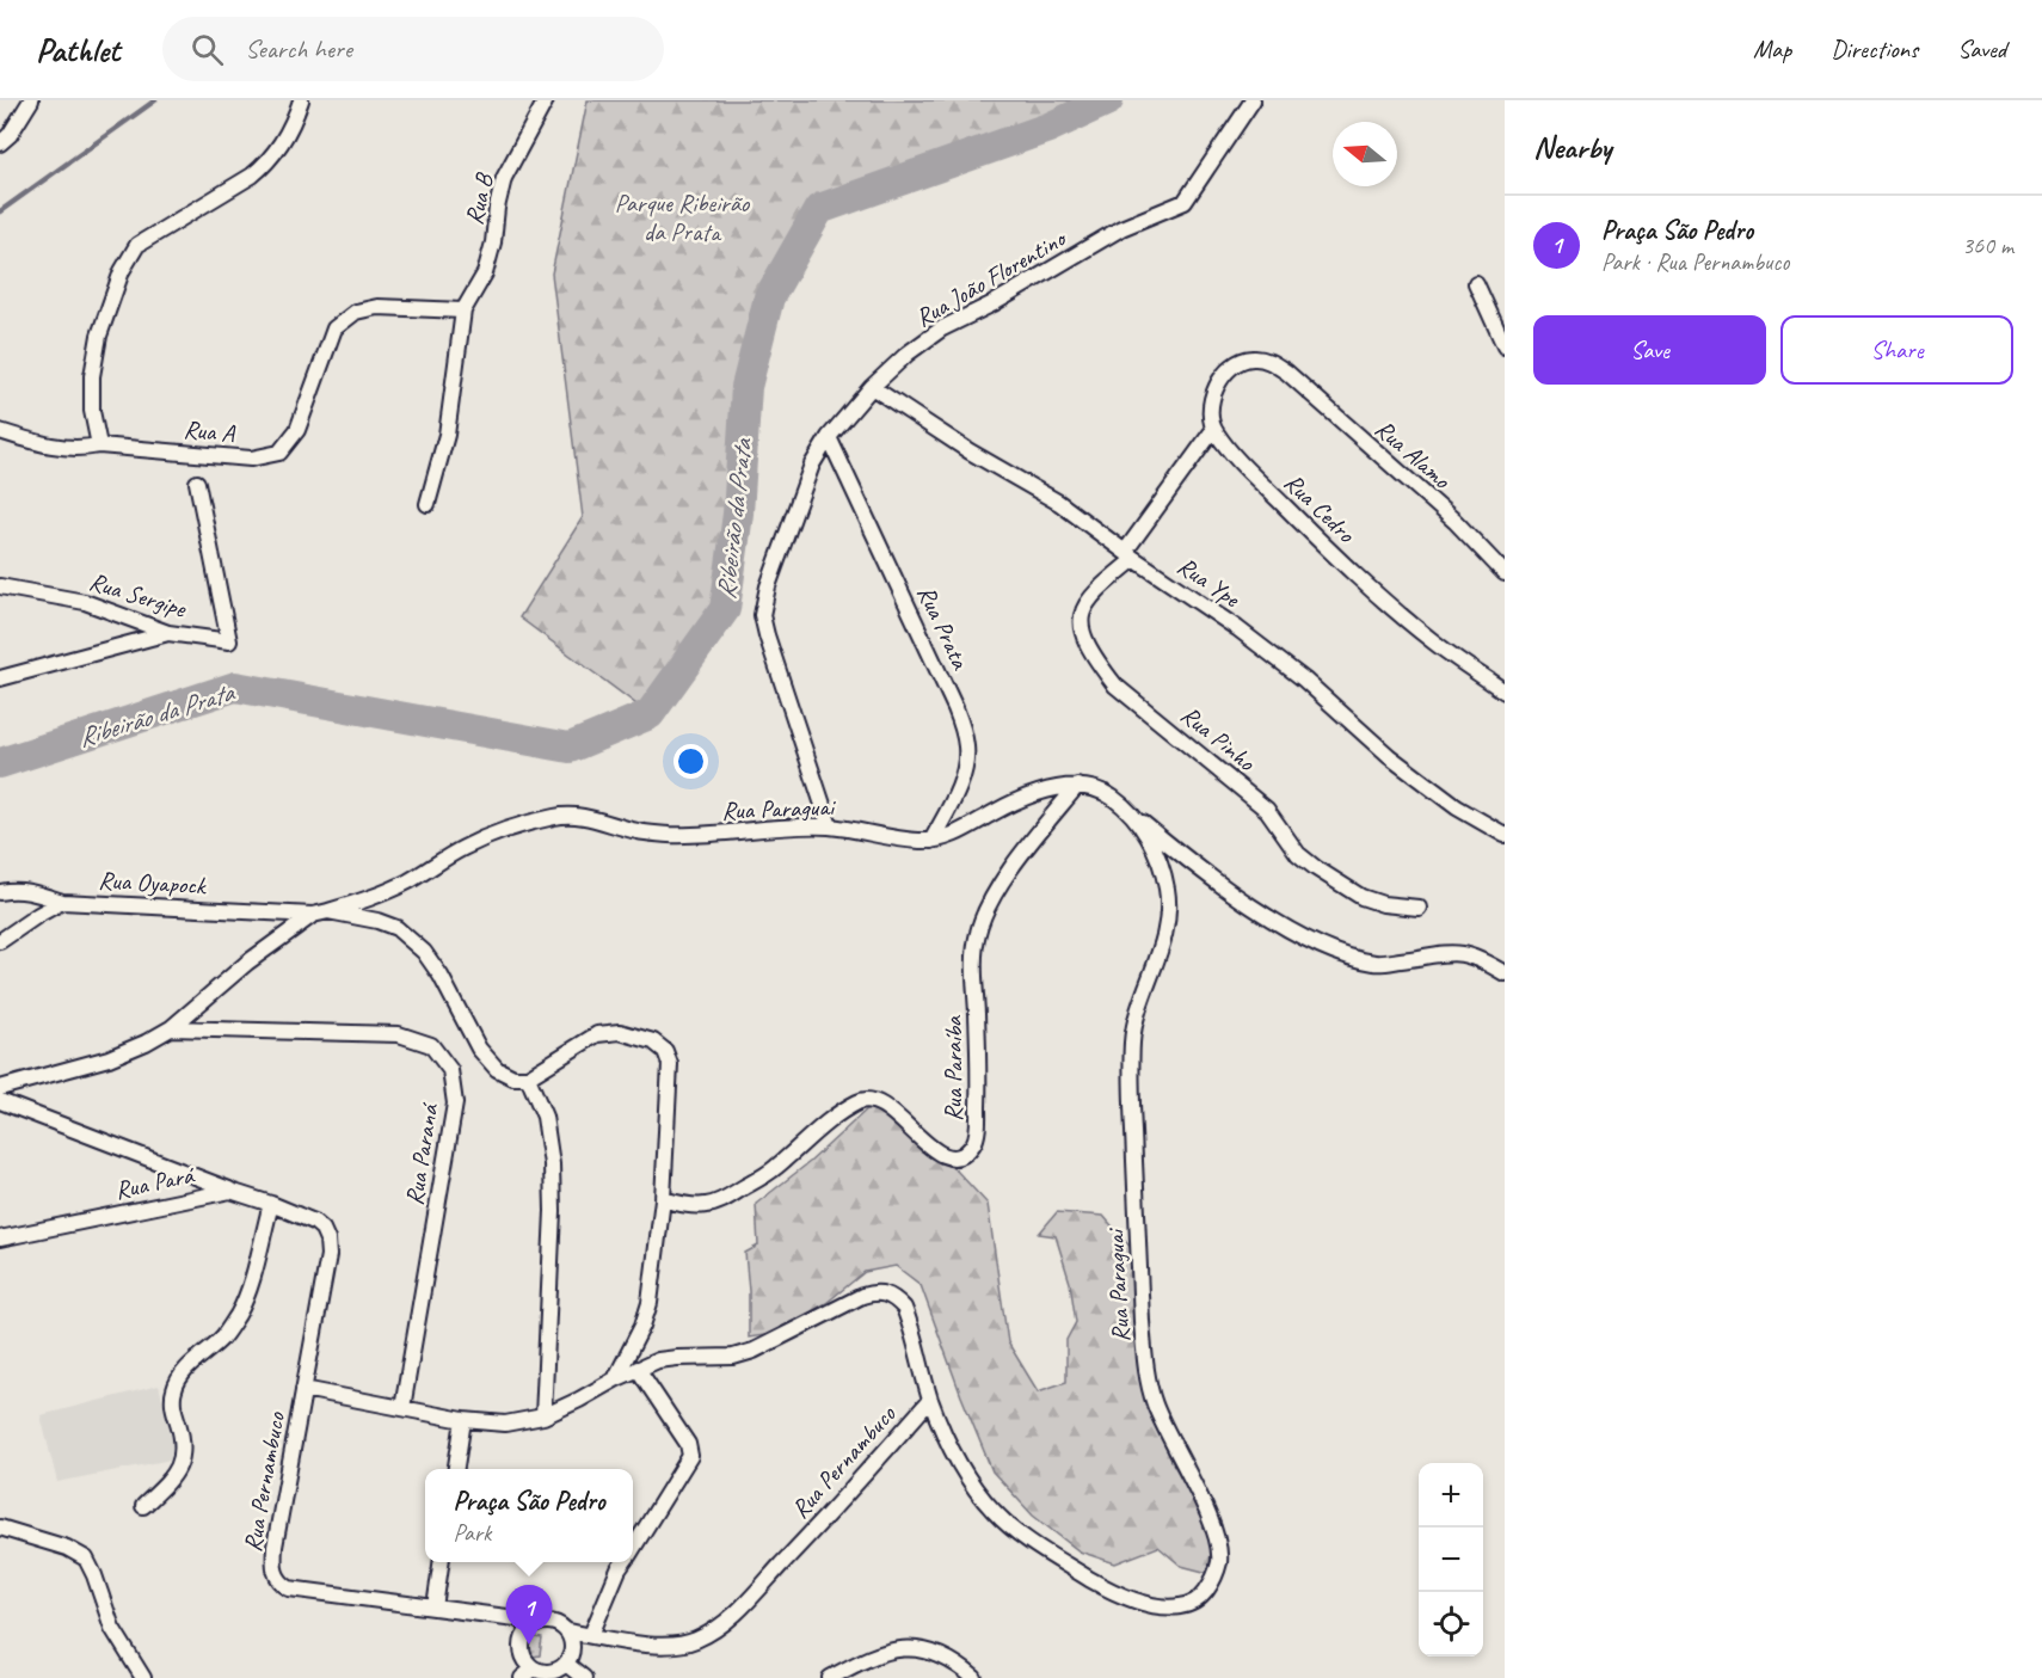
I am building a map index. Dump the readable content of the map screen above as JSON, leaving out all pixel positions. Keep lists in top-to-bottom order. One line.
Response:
{"streets":{"street":["Rua B","Rua João Florentino","Rua A","Rua Alamo","Rua Cedro","Rua Ype","Rua Sergipe","Rua Prata","Rua Pinho","Rua Paraguai","Rua Oyapock","Rua Paraíba","Rua Paraná","Rua Pará","Rua Pernambuco"]},"crossings":[["Rua B","Rua A"],["Rua João Florentino","Rua Ype"],["Rua João Florentino","Rua Prata"],["Rua João Florentino","Rua Paraguai"],["Rua Alamo","Rua Cedro"],["Rua Ype","Rua Pinho"],["Rua Prata","Rua Paraguai"],["Rua Paraguai","Rua Oyapock"],["Rua Paraguai","Rua Paraíba"],["Rua Paraguai","Rua Paraná"],["Rua Paraguai","Rua Pernambuco"],["Rua Pará","Rua Pernambuco"]],"water":["Ribeirão da Prata"],"parks":["Parque Ribeirão da Prata"],"north":"left","page":{"header":"Pathlet","search":"Search here","nav":["Map","Directions","Saved"],"heading":"Nearby","list":[{"mark":"1","name":"Praça São Pedro","note":"Park · Rua Pernambuco","value":"360 m"}],"buttons":["Save","Share"],"map_buttons":["+","−"],"popup":["Praça São Pedro","Park"],"pins":"1"}}
